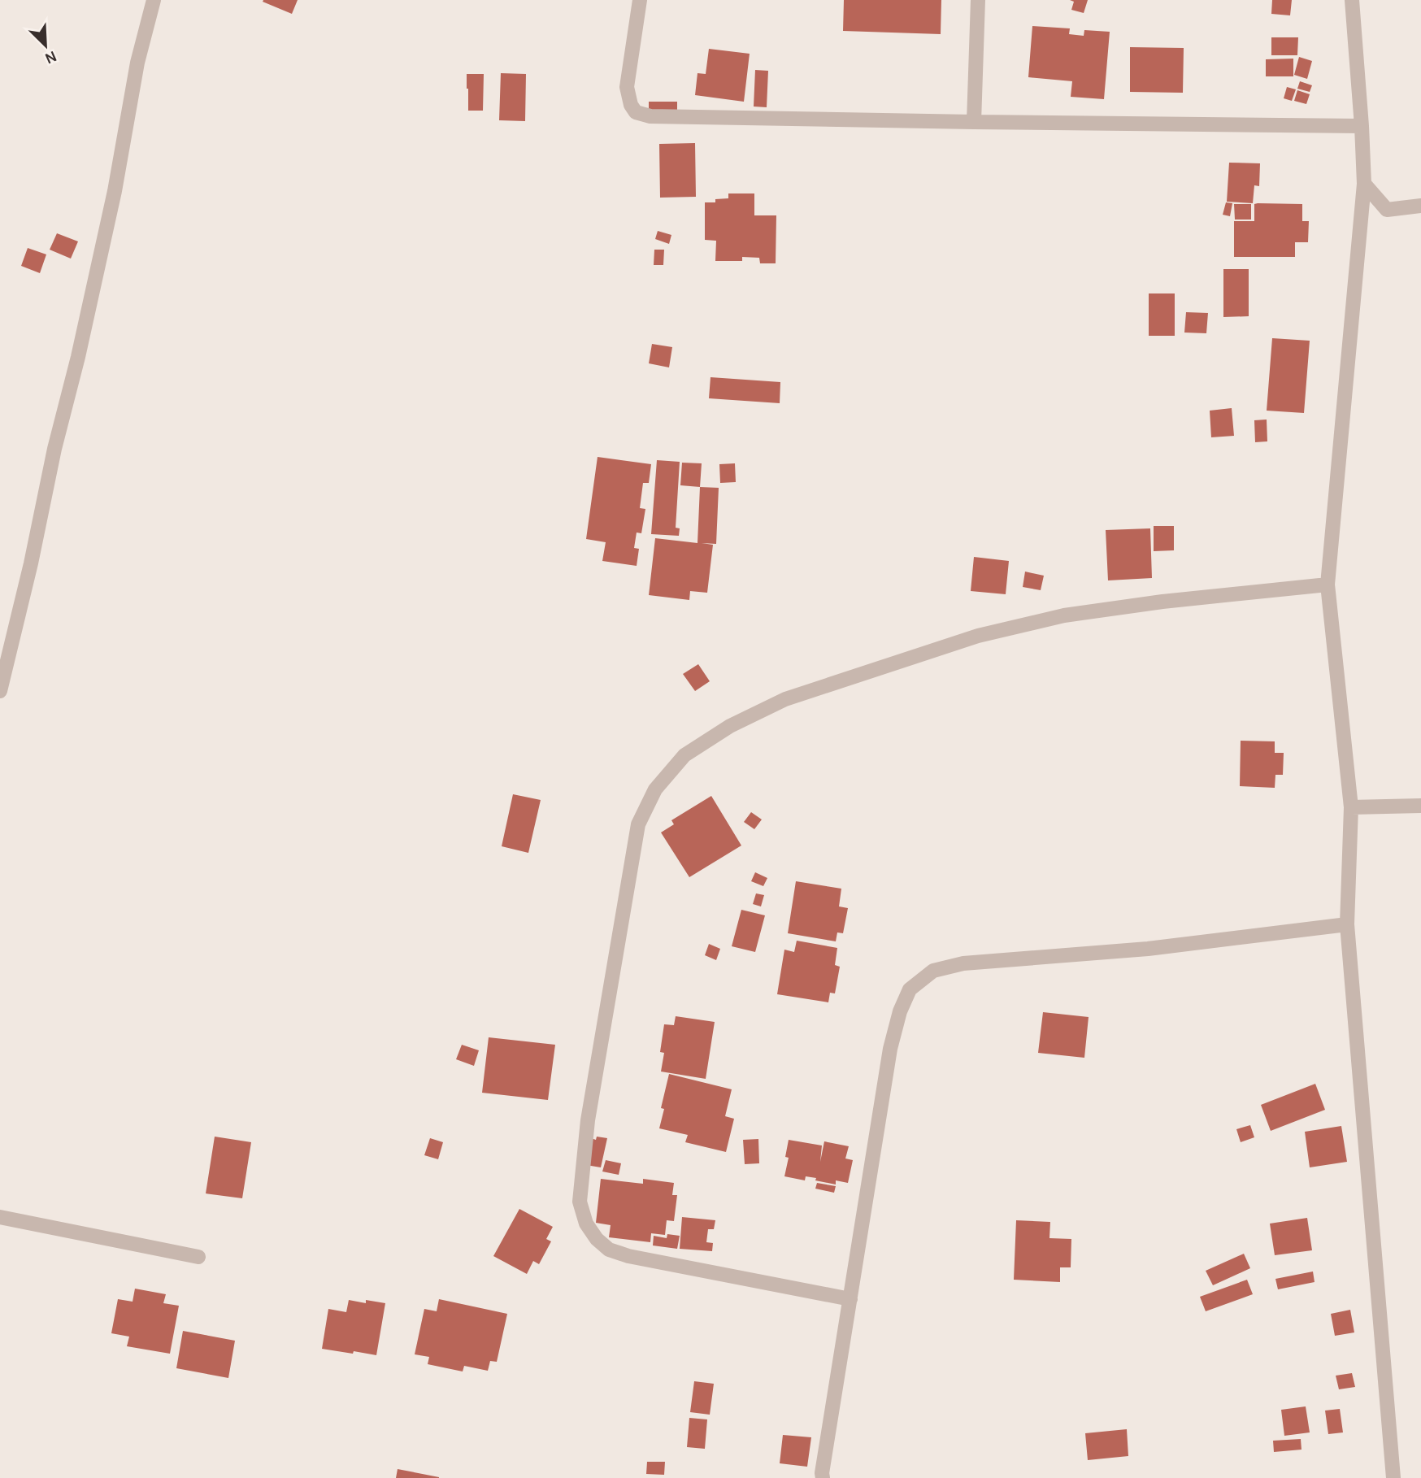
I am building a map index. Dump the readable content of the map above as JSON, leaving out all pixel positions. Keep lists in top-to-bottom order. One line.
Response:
{"north":"bottom right"}
